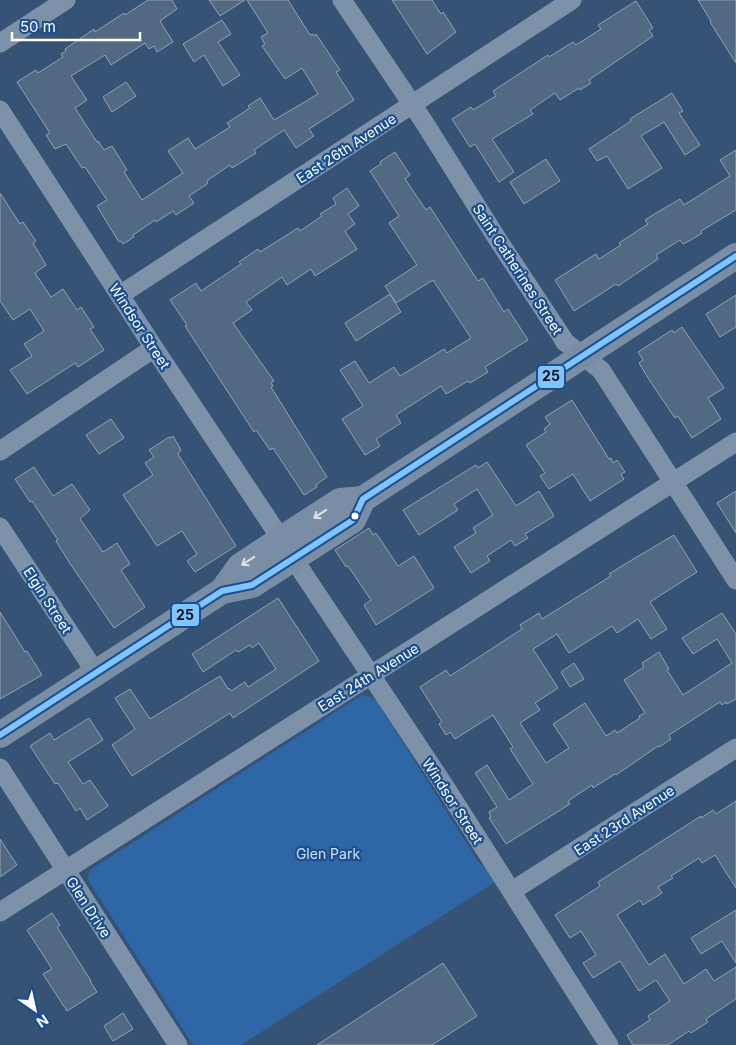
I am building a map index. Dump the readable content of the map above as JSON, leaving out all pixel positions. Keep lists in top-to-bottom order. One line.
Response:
{"streets":{"street":["East 26th Avenue","Saint Catherines Street","Windsor Street","Elgin Street","East 24th Avenue","East 23rd Avenue","Glen Drive"]},"crossings":[["East 26th Avenue","Saint Catherines Street"],["East 26th Avenue","Windsor Street"],["Saint Catherines Street","East 24th Avenue"],["Windsor Street","East 24th Avenue"],["Windsor Street","East 23rd Avenue"],["East 24th Avenue","Glen Drive"]],"parks":["Glen Park"],"lines":["transit line 25"],"scale_bar":"50 m","north":"bottom right"}
